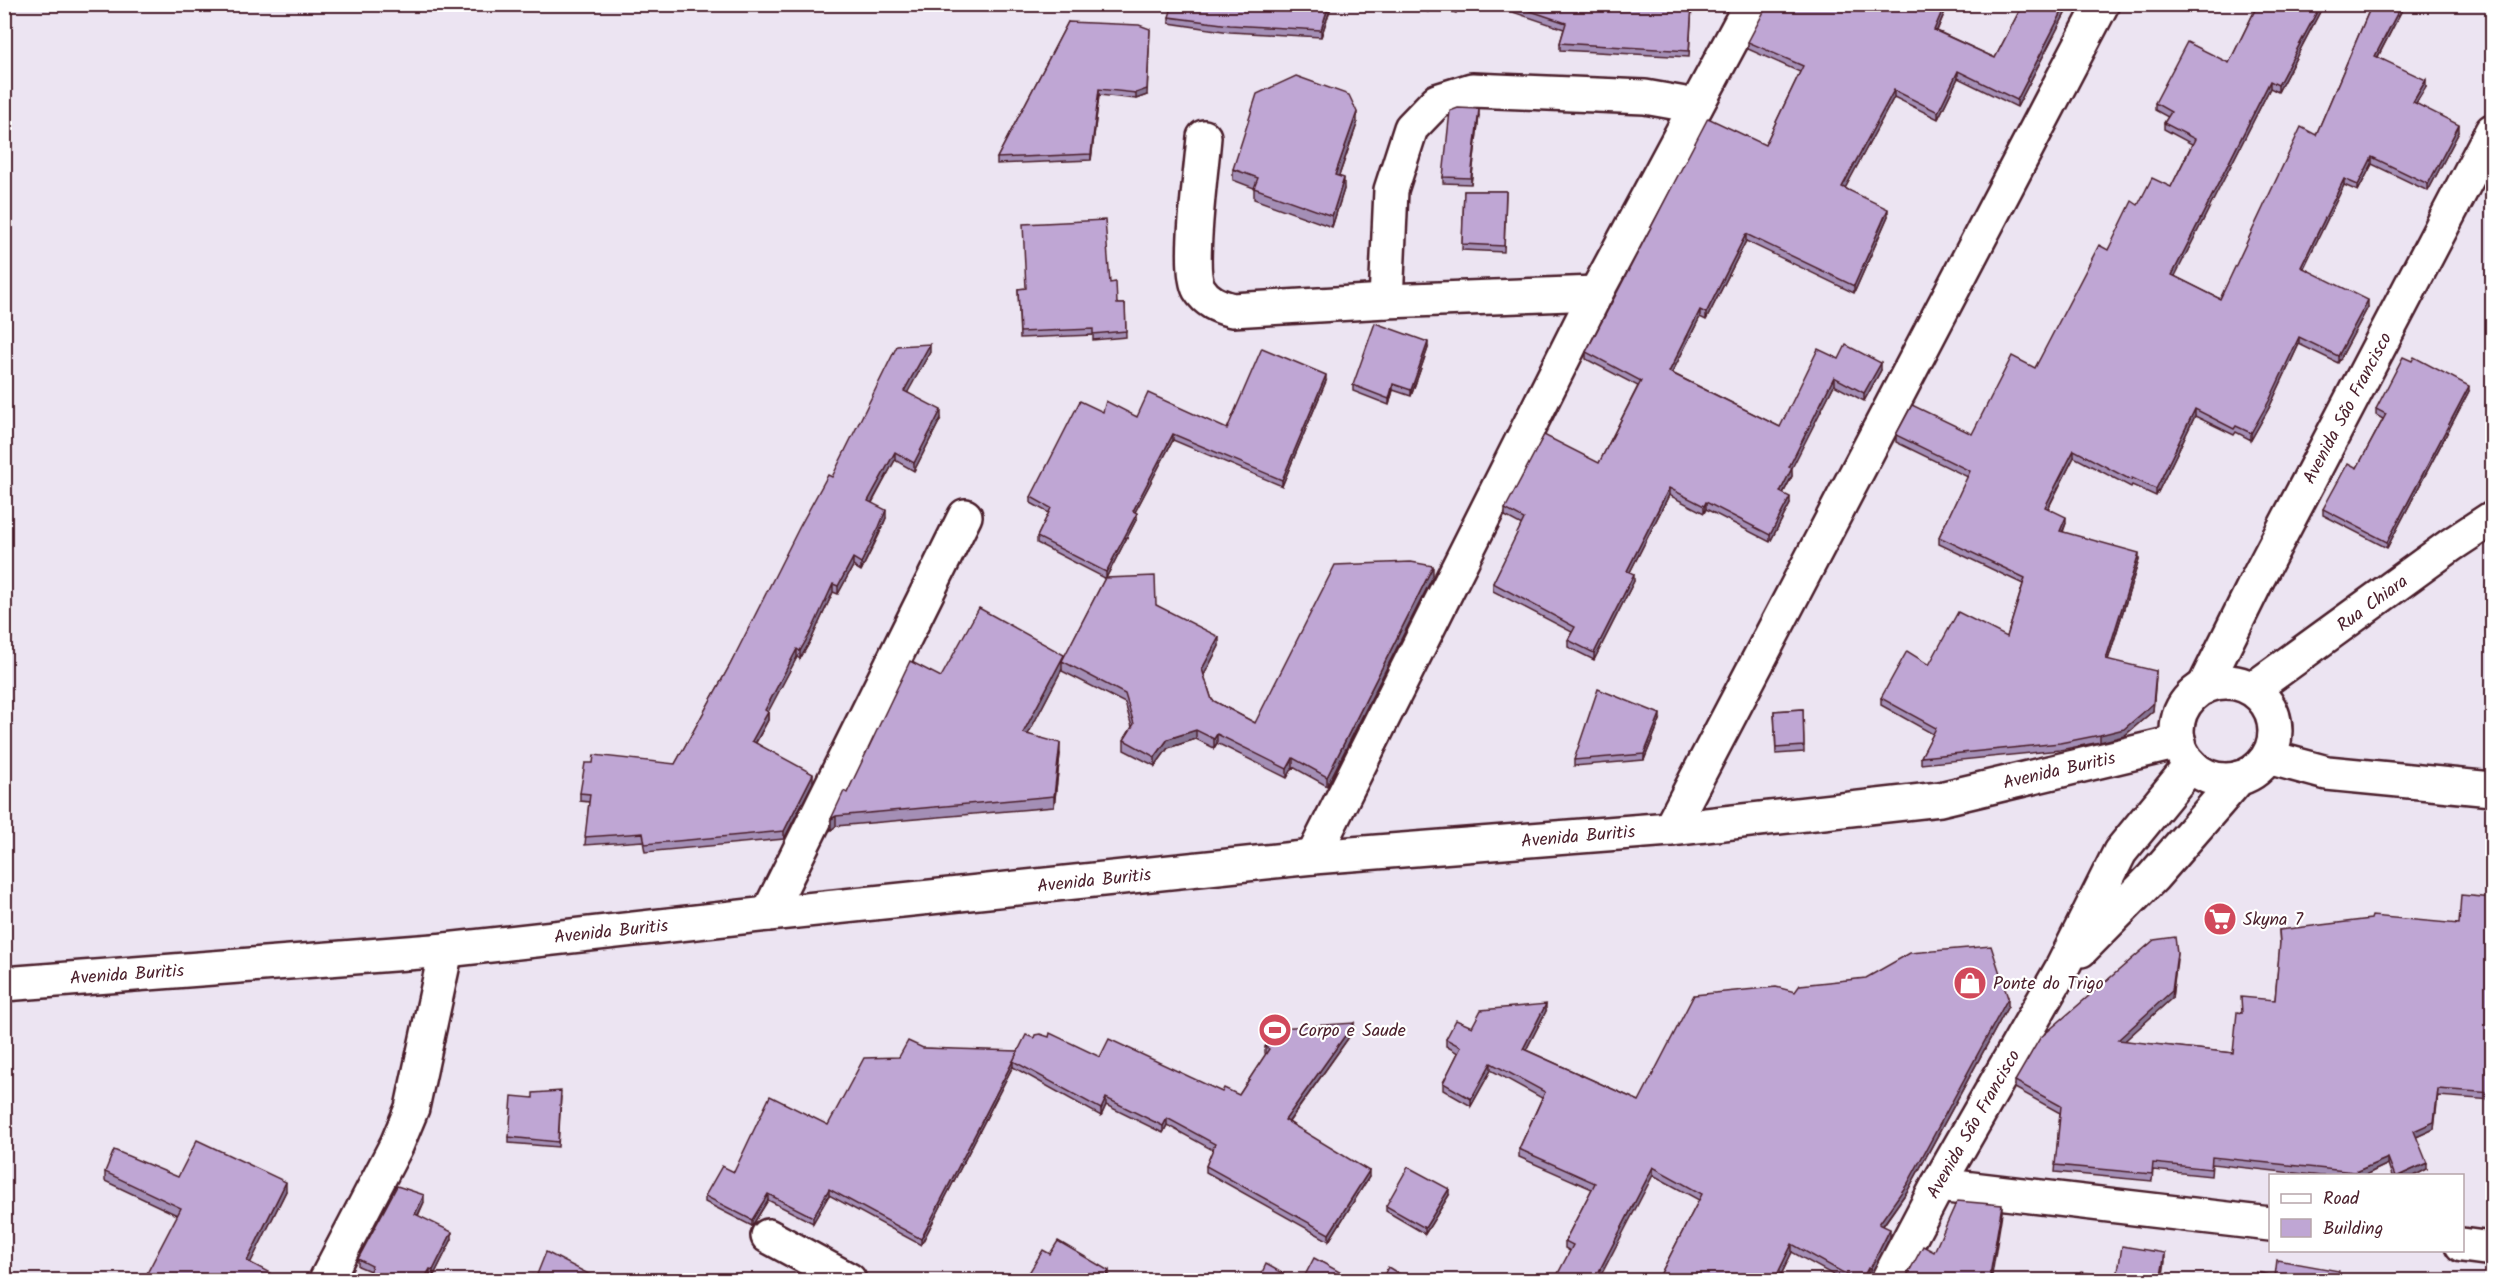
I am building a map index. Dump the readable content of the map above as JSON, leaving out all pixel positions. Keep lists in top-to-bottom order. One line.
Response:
{"streets":{"street":["Avenida São Francisco","Rua Chiara","Avenida Buritis"]},"crossings":[["Avenida São Francisco","Rua Chiara"],["Avenida São Francisco","Avenida Buritis"],["Rua Chiara","Avenida Buritis"]],"places":{"supermarket":["Skyna 7"],"shop":["Ponte do Trigo"],"sports":["Corpo e Saude"]},"legend":["Road","Building"]}
